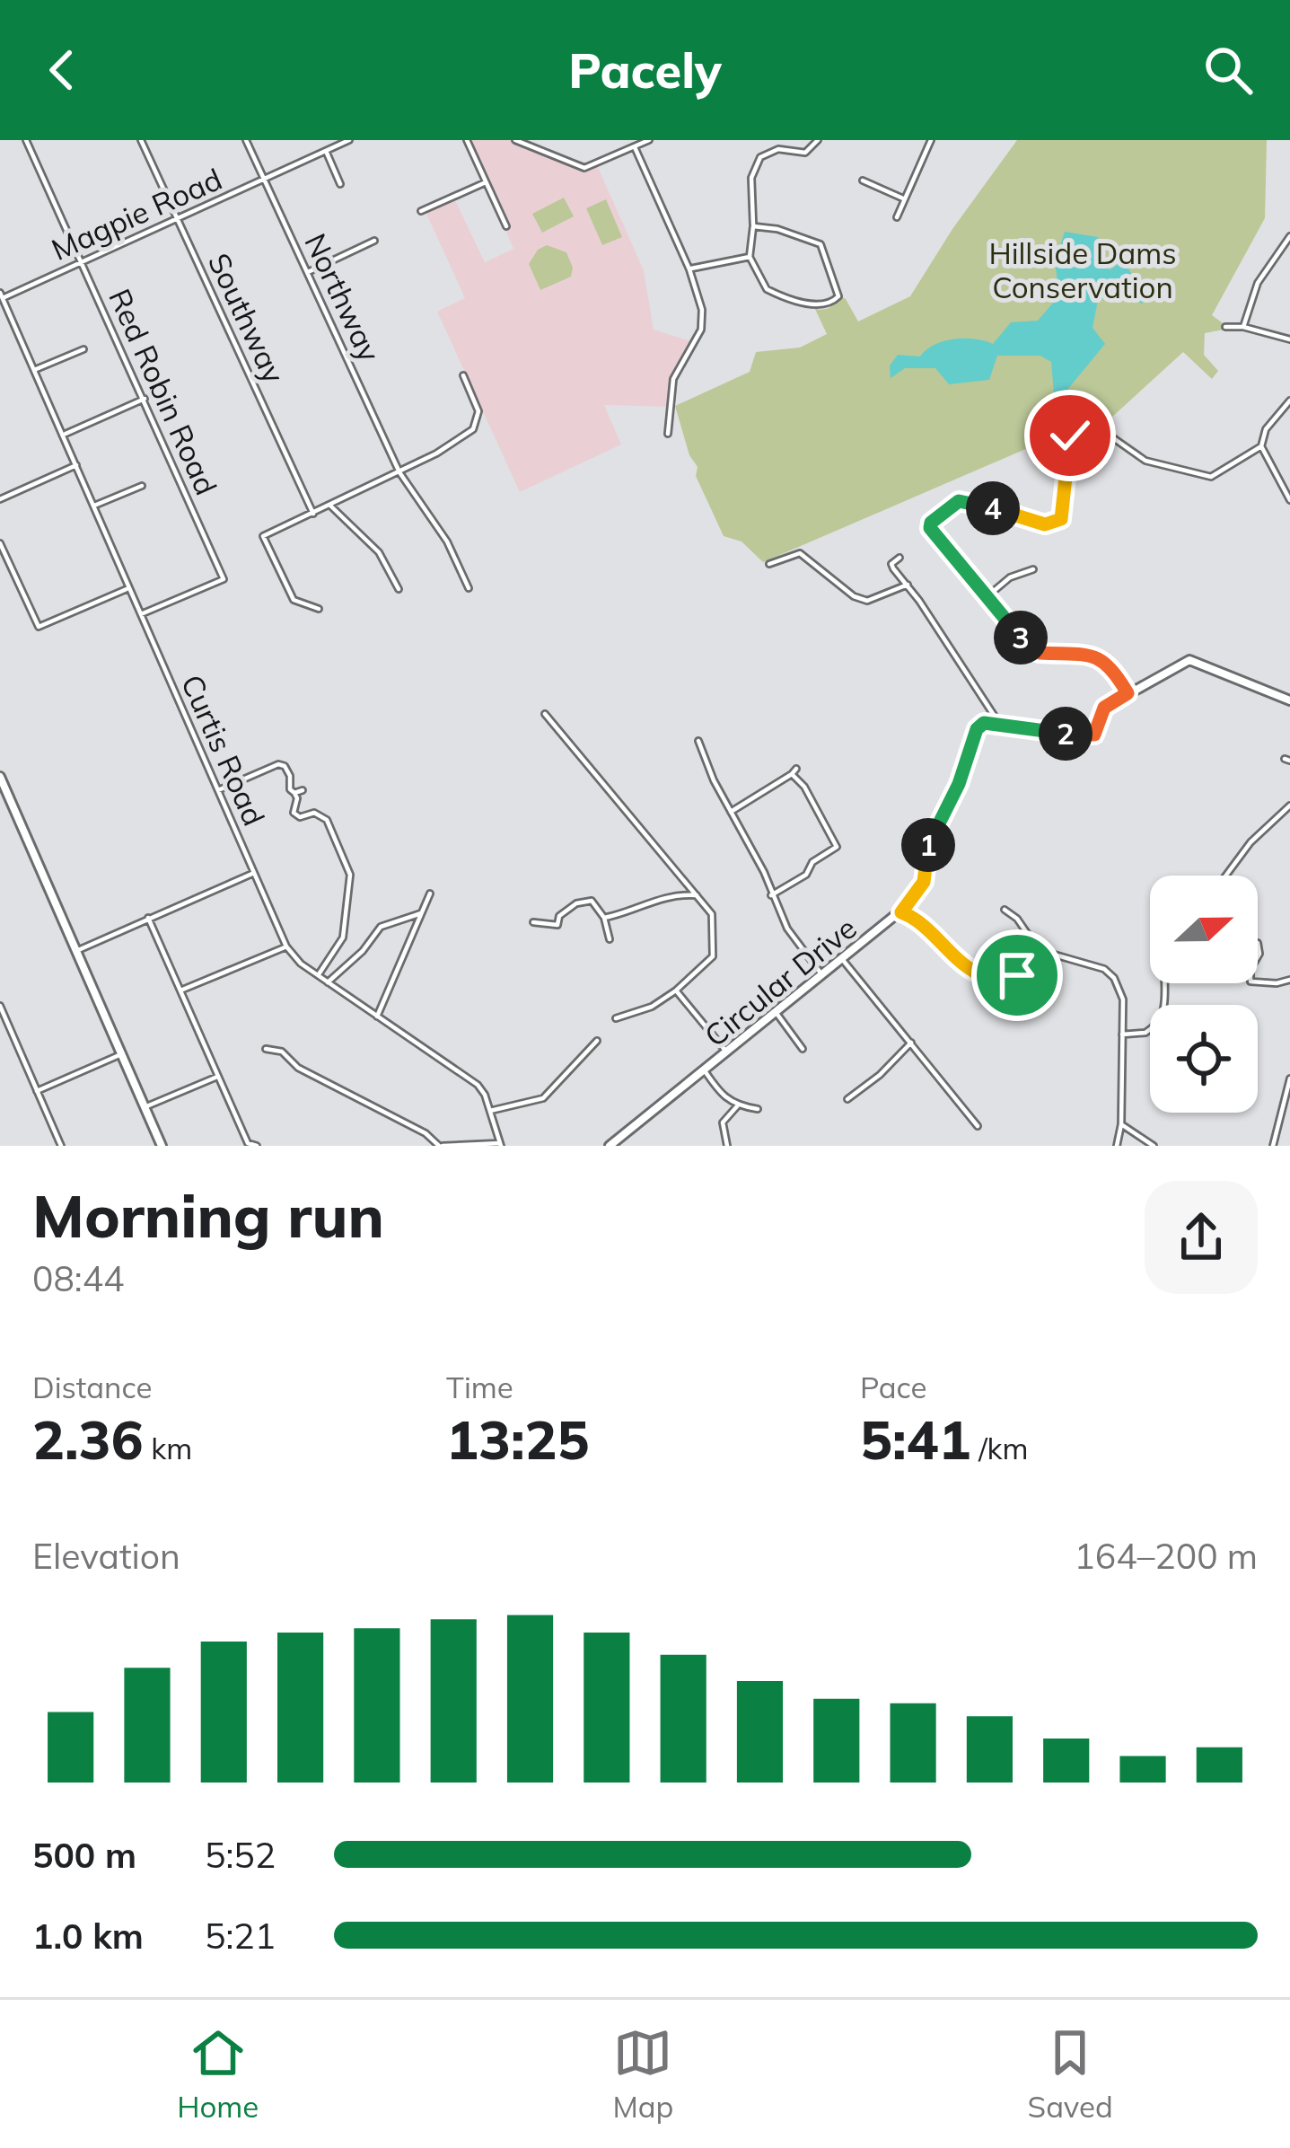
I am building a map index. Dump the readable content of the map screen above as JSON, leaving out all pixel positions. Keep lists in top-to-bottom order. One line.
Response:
{"streets":{"street":["Magpie Road","Northway","Southway","Red Robin Road","Curtis Road","Circular Drive"]},"crossings":[["Magpie Road","Northway"],["Magpie Road","Southway"],["Magpie Road","Red Robin Road"],["Magpie Road","Curtis Road"],["Red Robin Road","Curtis Road"]],"parks":["Hillside Dams Conservation"],"north":"right","page":{"header":"Pacely","pins":["4","3","2","1"],"heading":["Morning run","08:44"],"stats":[["Distance","2.36 km"],["Time","13:25"],["Pace","5:41 /km"]],"chart":["Elevation","164–200 m"],"list":[{"name":"500 m","note":"5:52"},{"name":"1.0 km","note":"5:21"}],"tabs":["Home","Map","Saved"]}}
